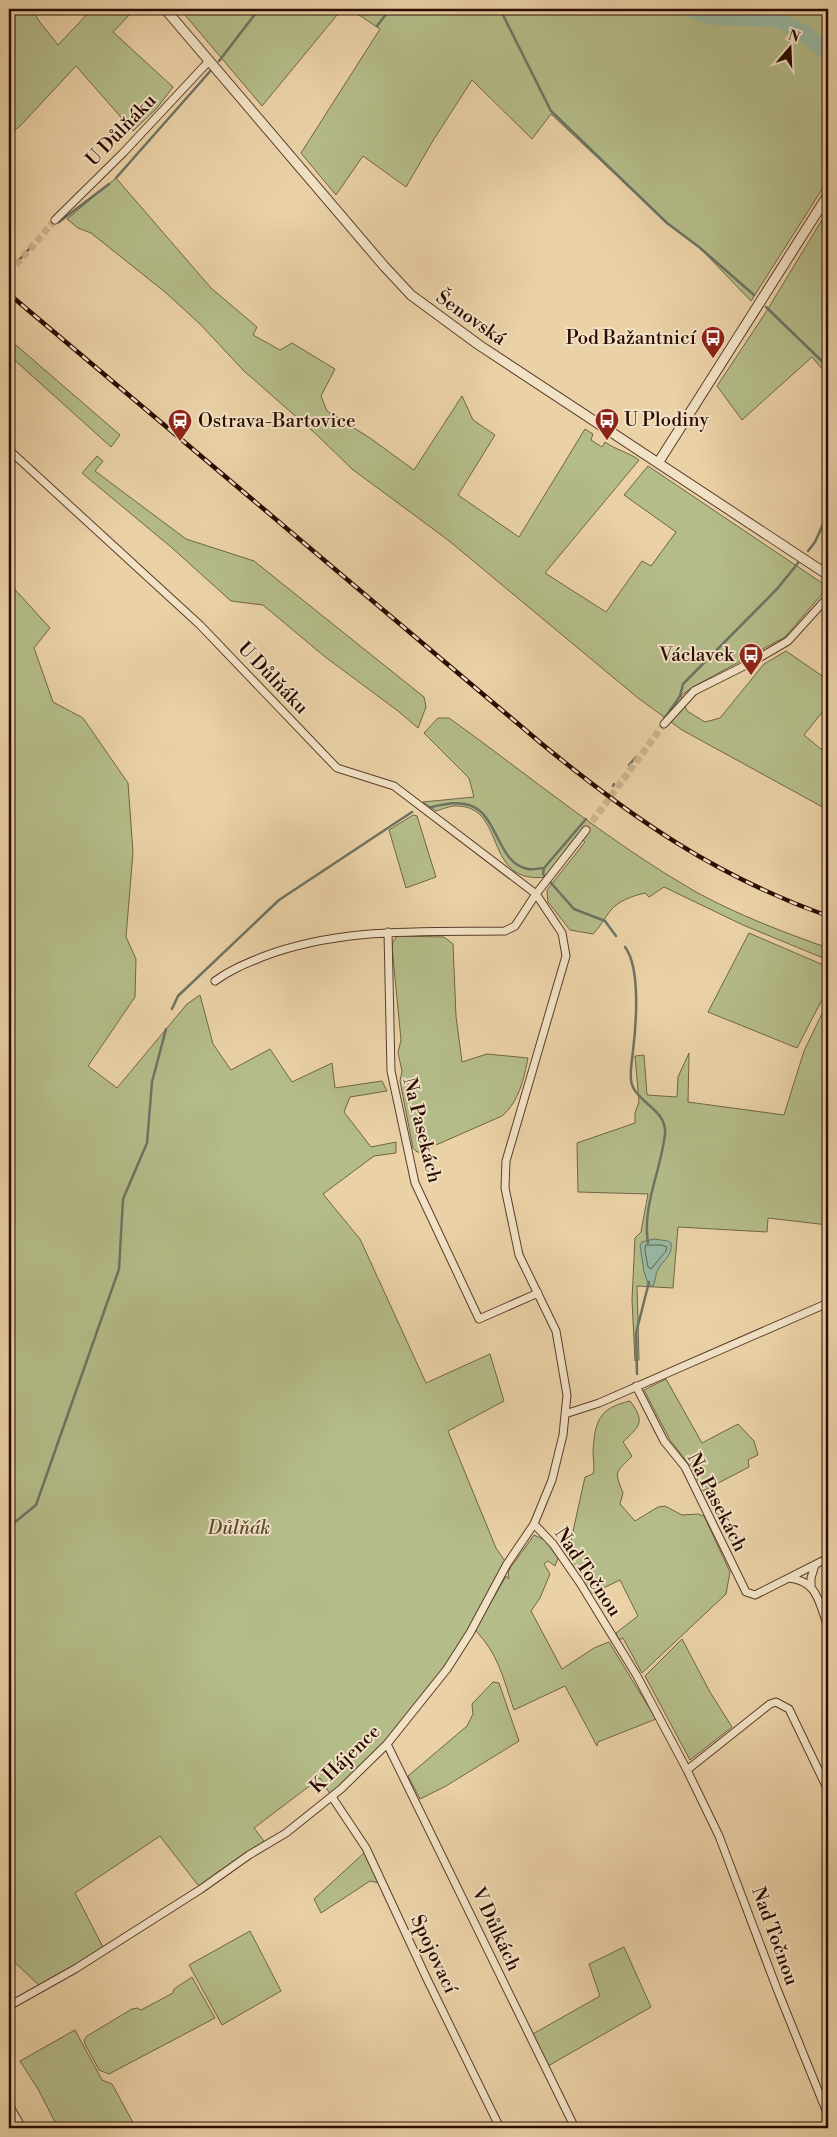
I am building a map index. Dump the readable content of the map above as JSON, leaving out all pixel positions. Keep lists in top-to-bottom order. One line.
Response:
{"streets":{"street":["U Důlňáku","Šenovská","Na Pasekách","Nad Točnou","K Hájence","V Důlkách","Spojovací"]},"crossings":[["U Důlňáku","Šenovská"],["Nad Točnou","K Hájence"],["K Hájence","V Důlkách"],["K Hájence","Spojovací"]],"parks":["Důlňák"],"places":{"bus stop":["Pod Bažantnicí","U Plodiny","Václavek"],"station":["Ostrava-Bartovice"]},"north":"top"}
